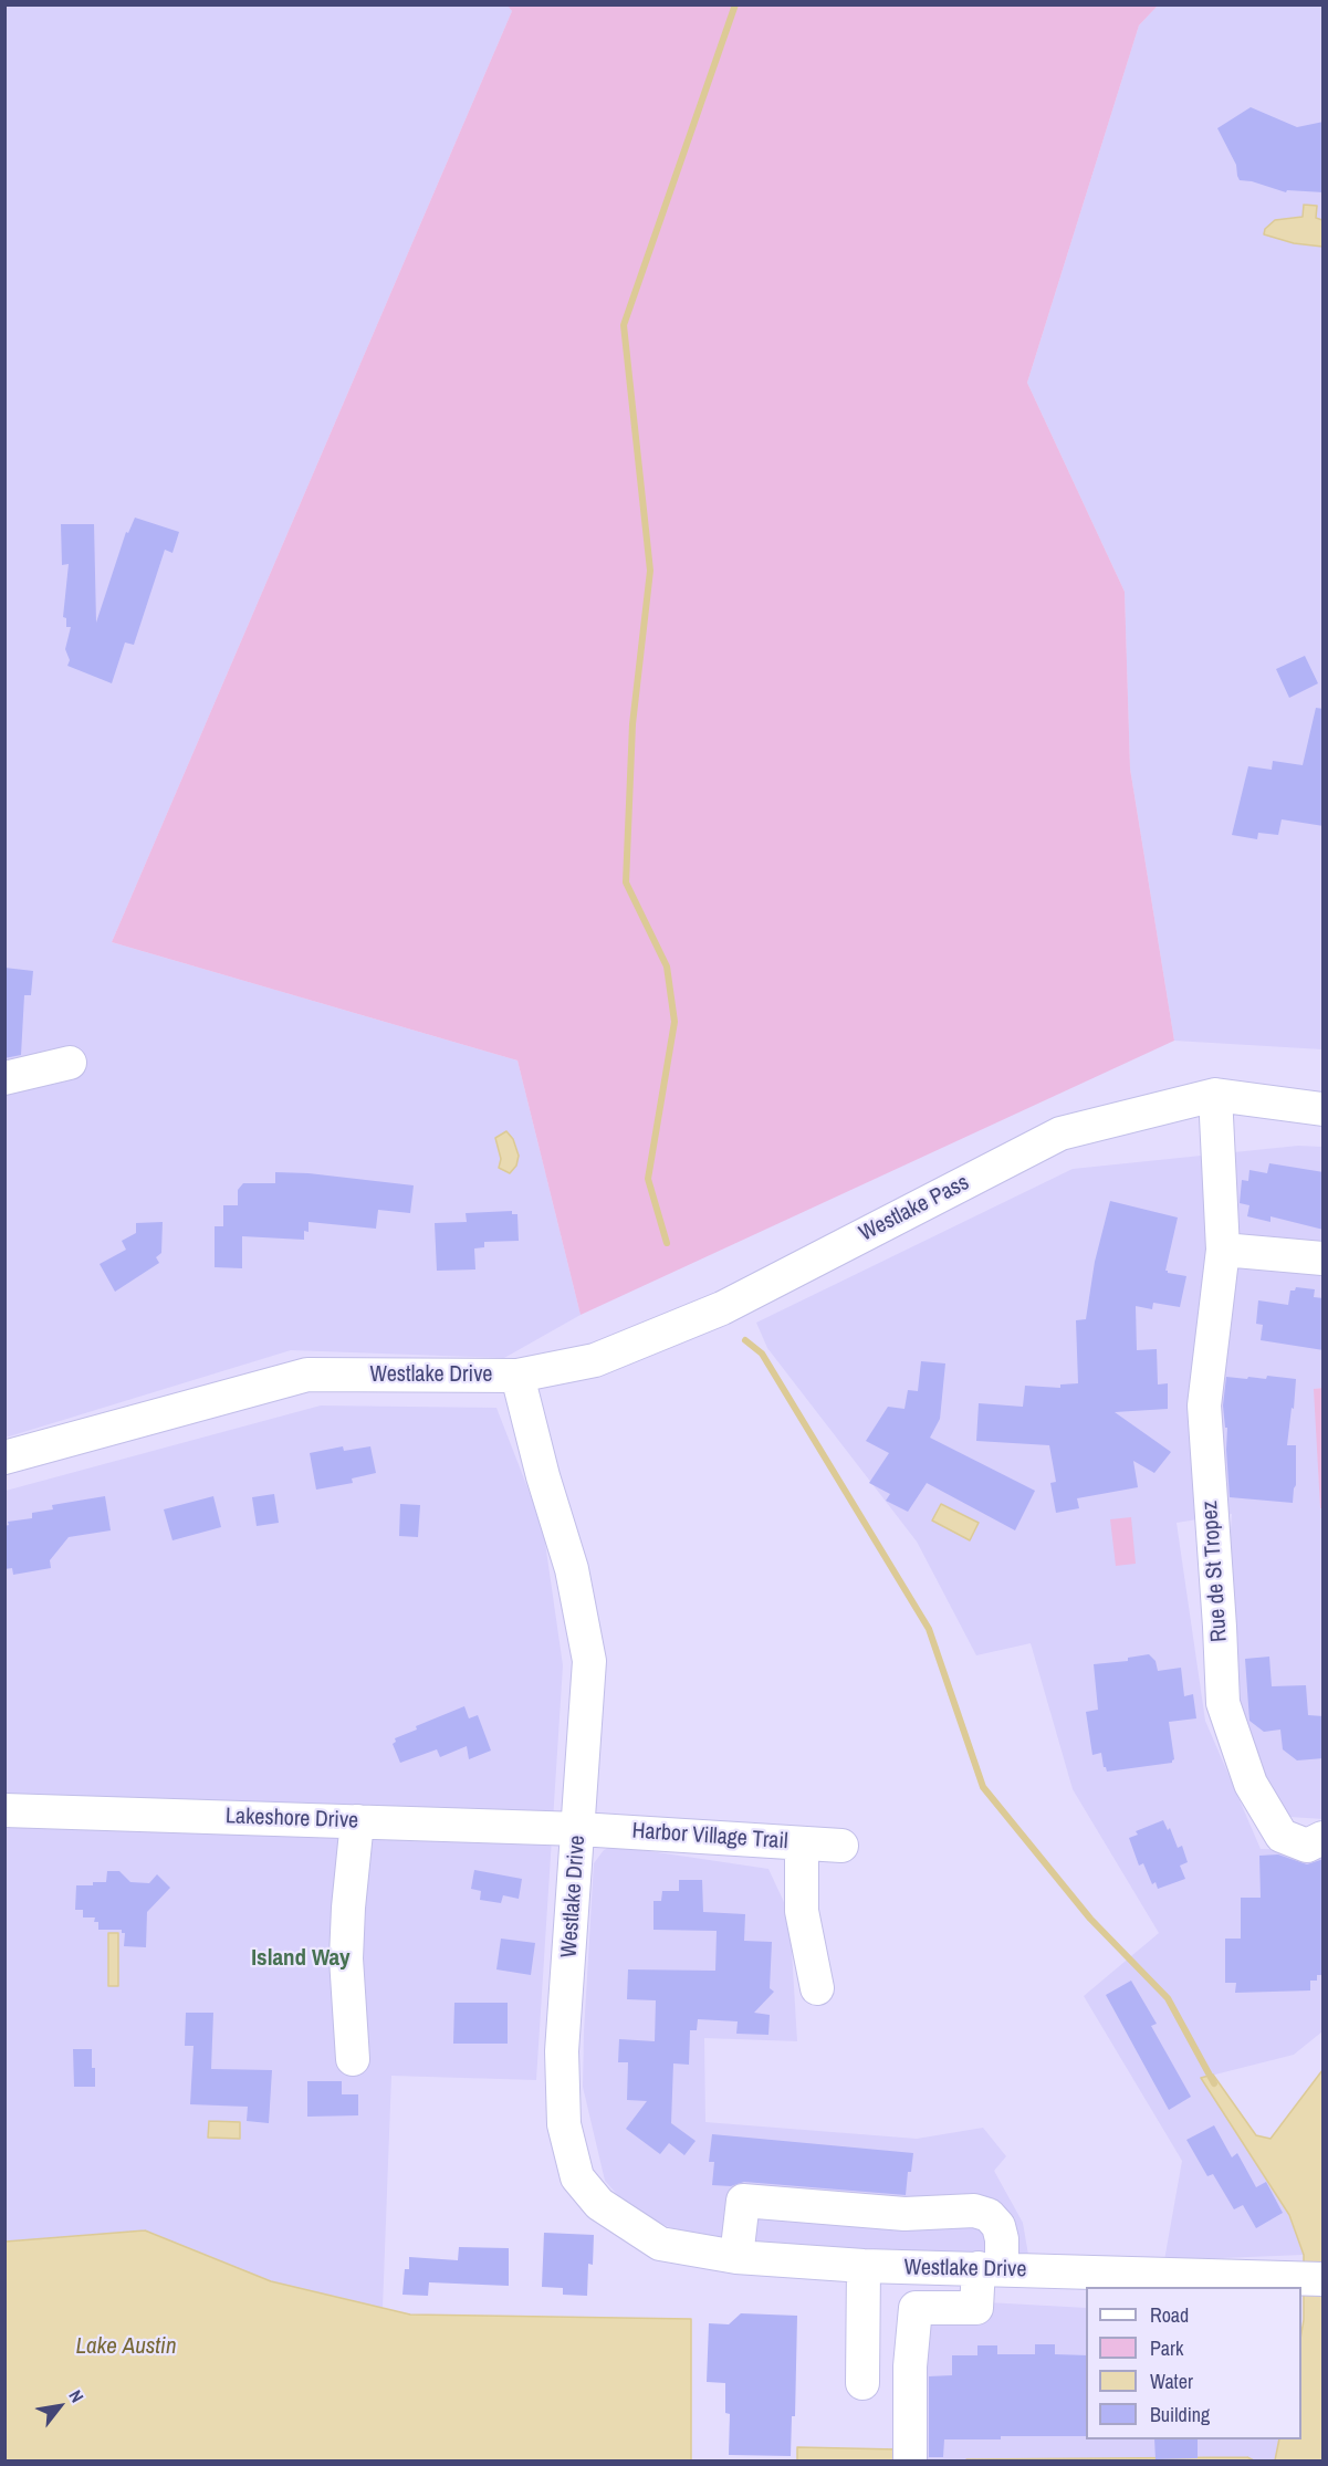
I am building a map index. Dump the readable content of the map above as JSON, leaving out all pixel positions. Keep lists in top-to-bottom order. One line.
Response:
{"streets":{"street":["Westlake Pass","Westlake Drive","Rue de St Tropez","Lakeshore Drive","Harbor Village Trail"]},"crossings":[["Westlake Pass","Westlake Drive"],["Westlake Pass","Rue de St Tropez"],["Westlake Drive","Lakeshore Drive"],["Westlake Drive","Harbor Village Trail"],["Lakeshore Drive","Harbor Village Trail"]],"districts":["Island Way"],"water":["Lake Austin"],"legend":["Road","Park","Water","Building"],"north":"top right"}
